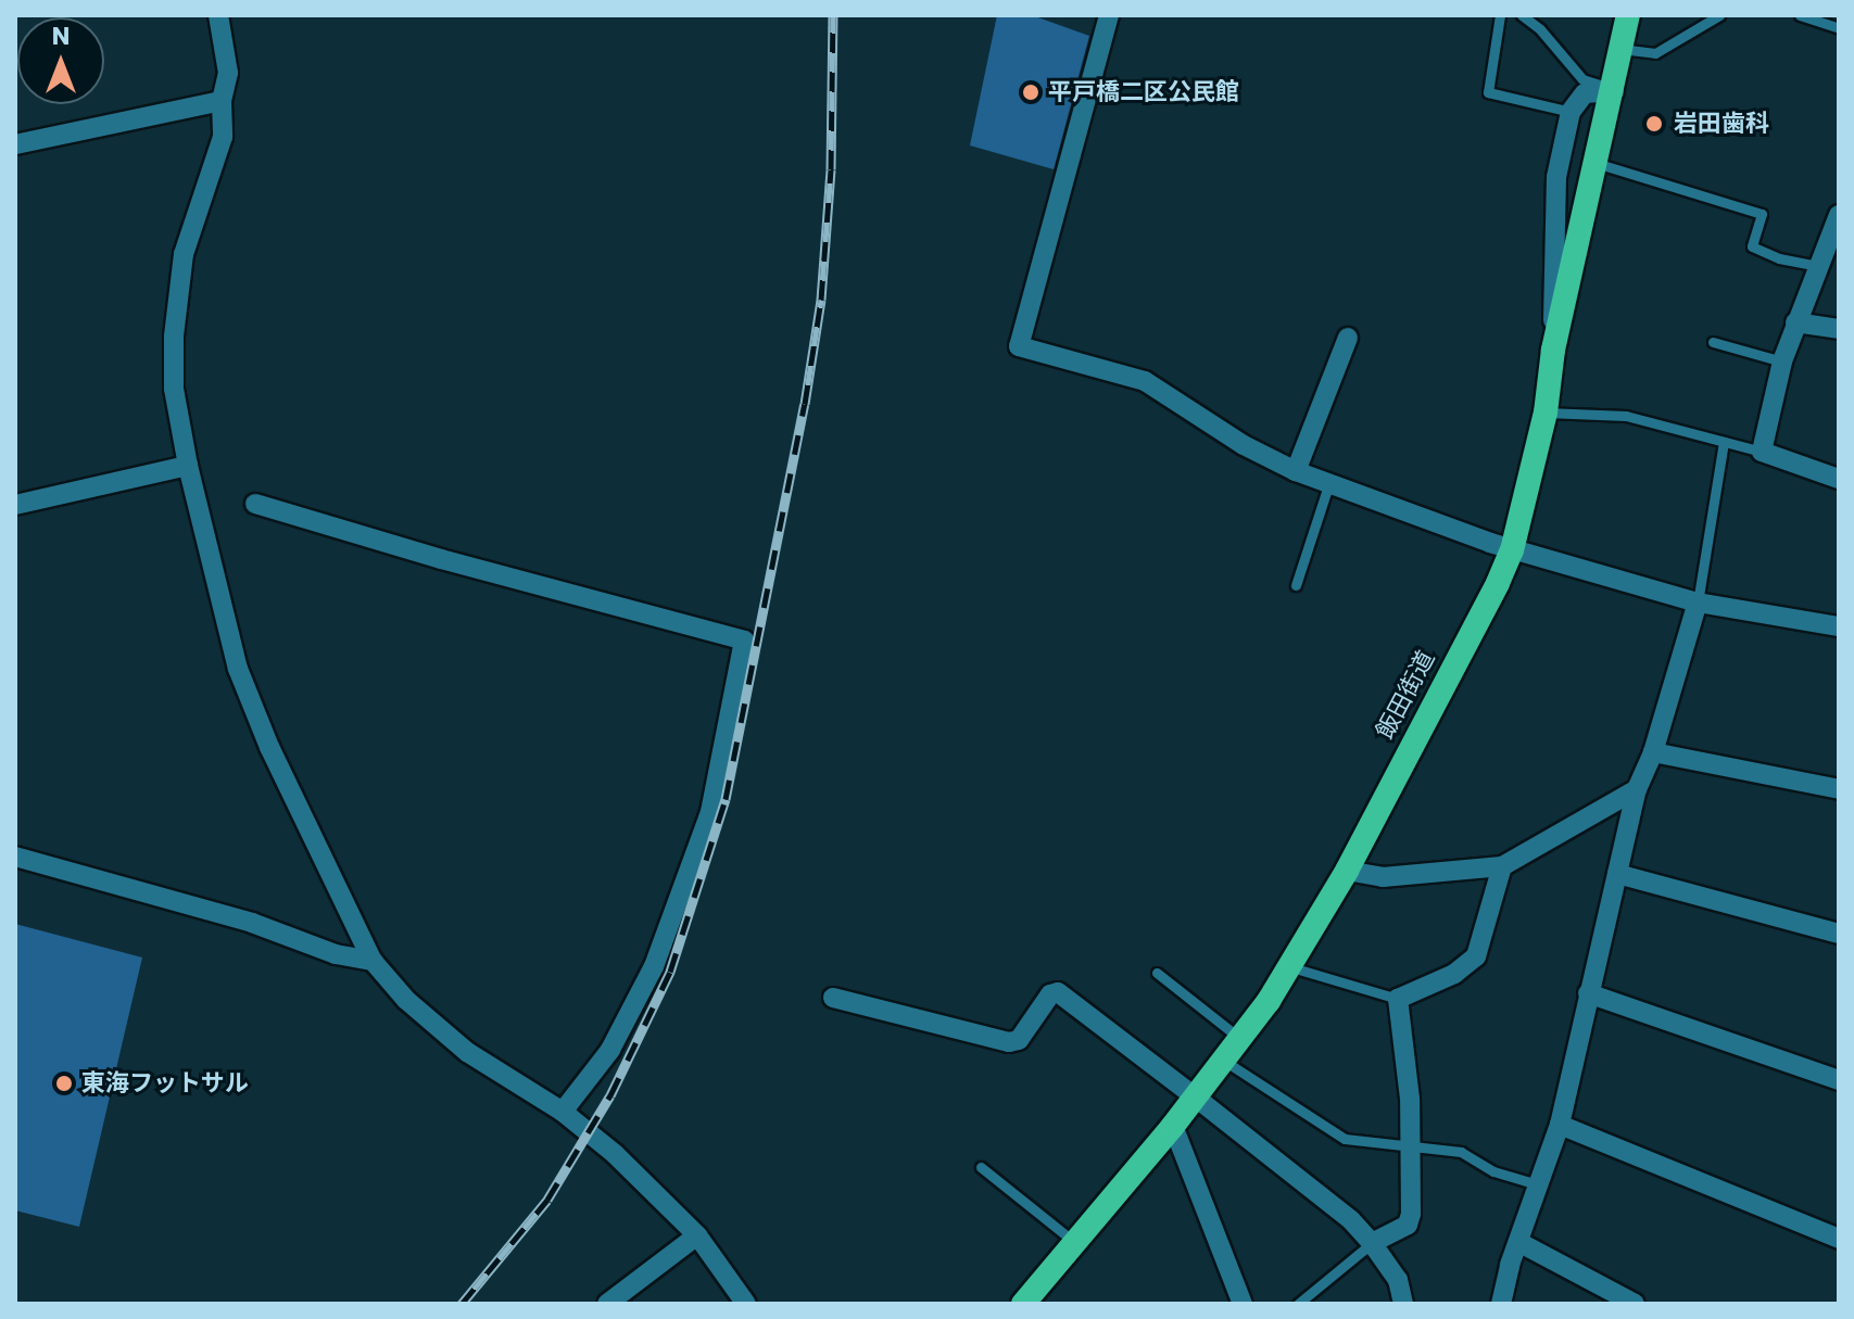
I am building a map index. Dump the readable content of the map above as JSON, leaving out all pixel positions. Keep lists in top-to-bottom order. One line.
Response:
{"streets":{"highway":["飯田街道"]},"places":["平戸橋二区公民館","岩田歯科","東海フットサル"],"north":"top"}
